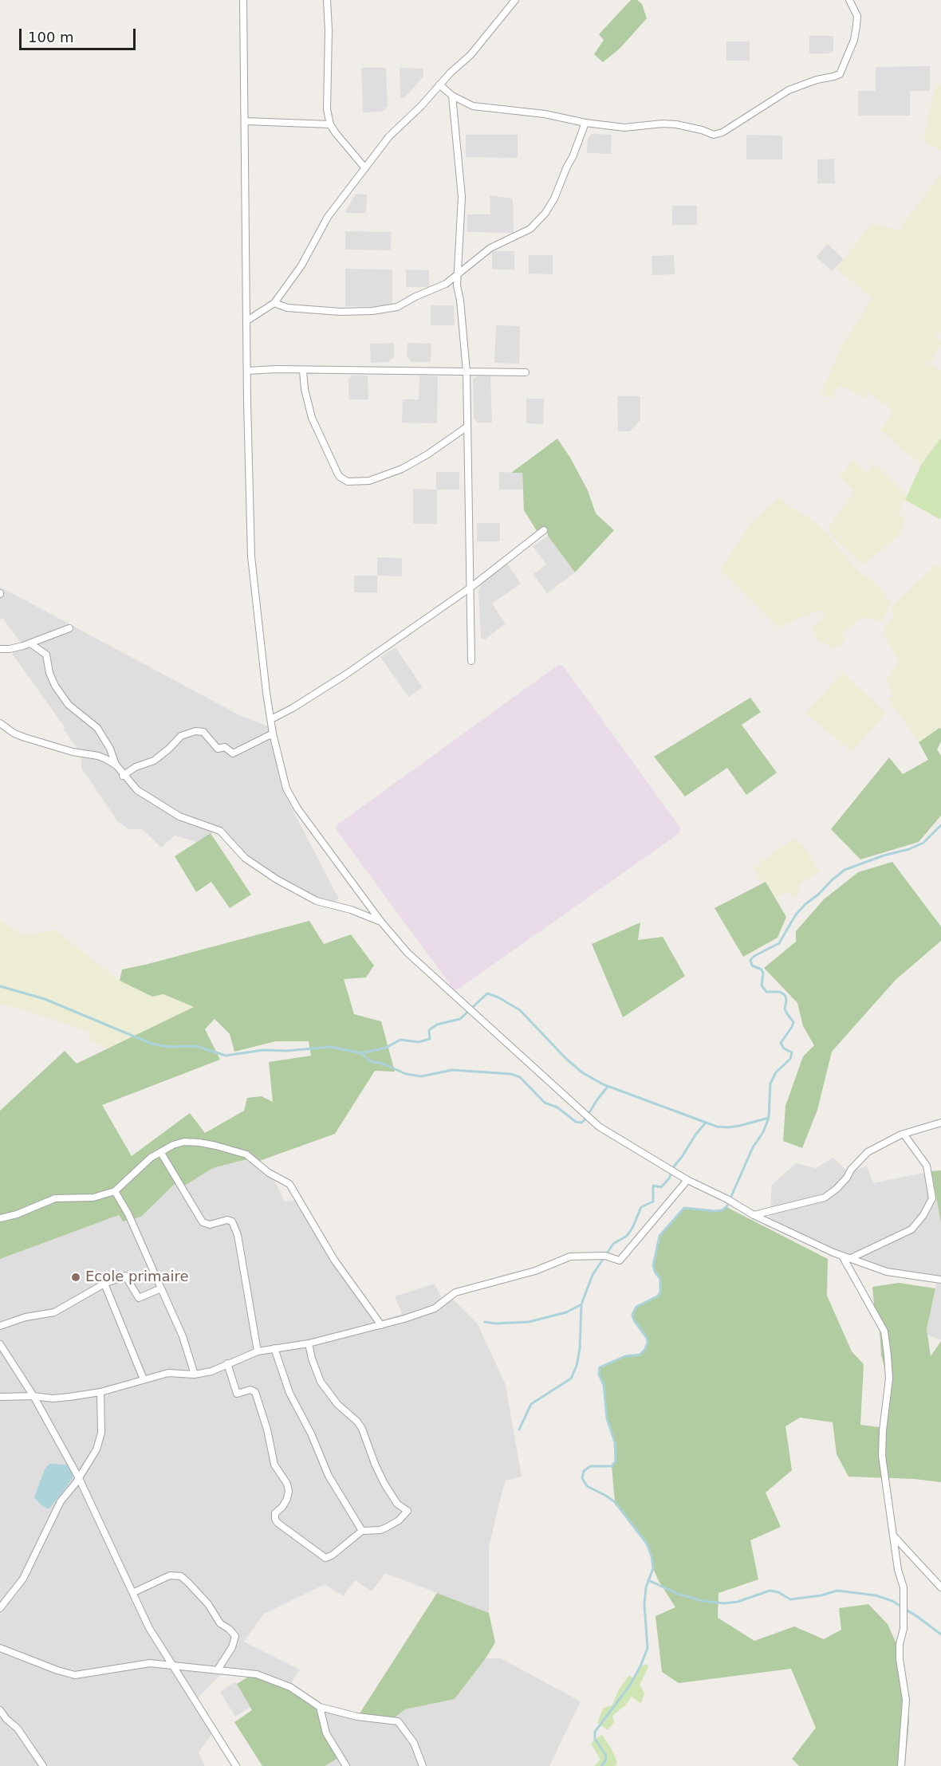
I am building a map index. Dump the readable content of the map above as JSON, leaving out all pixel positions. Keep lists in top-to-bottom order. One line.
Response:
{"places":["Ecole primaire"],"scale_bar":"100 m"}
